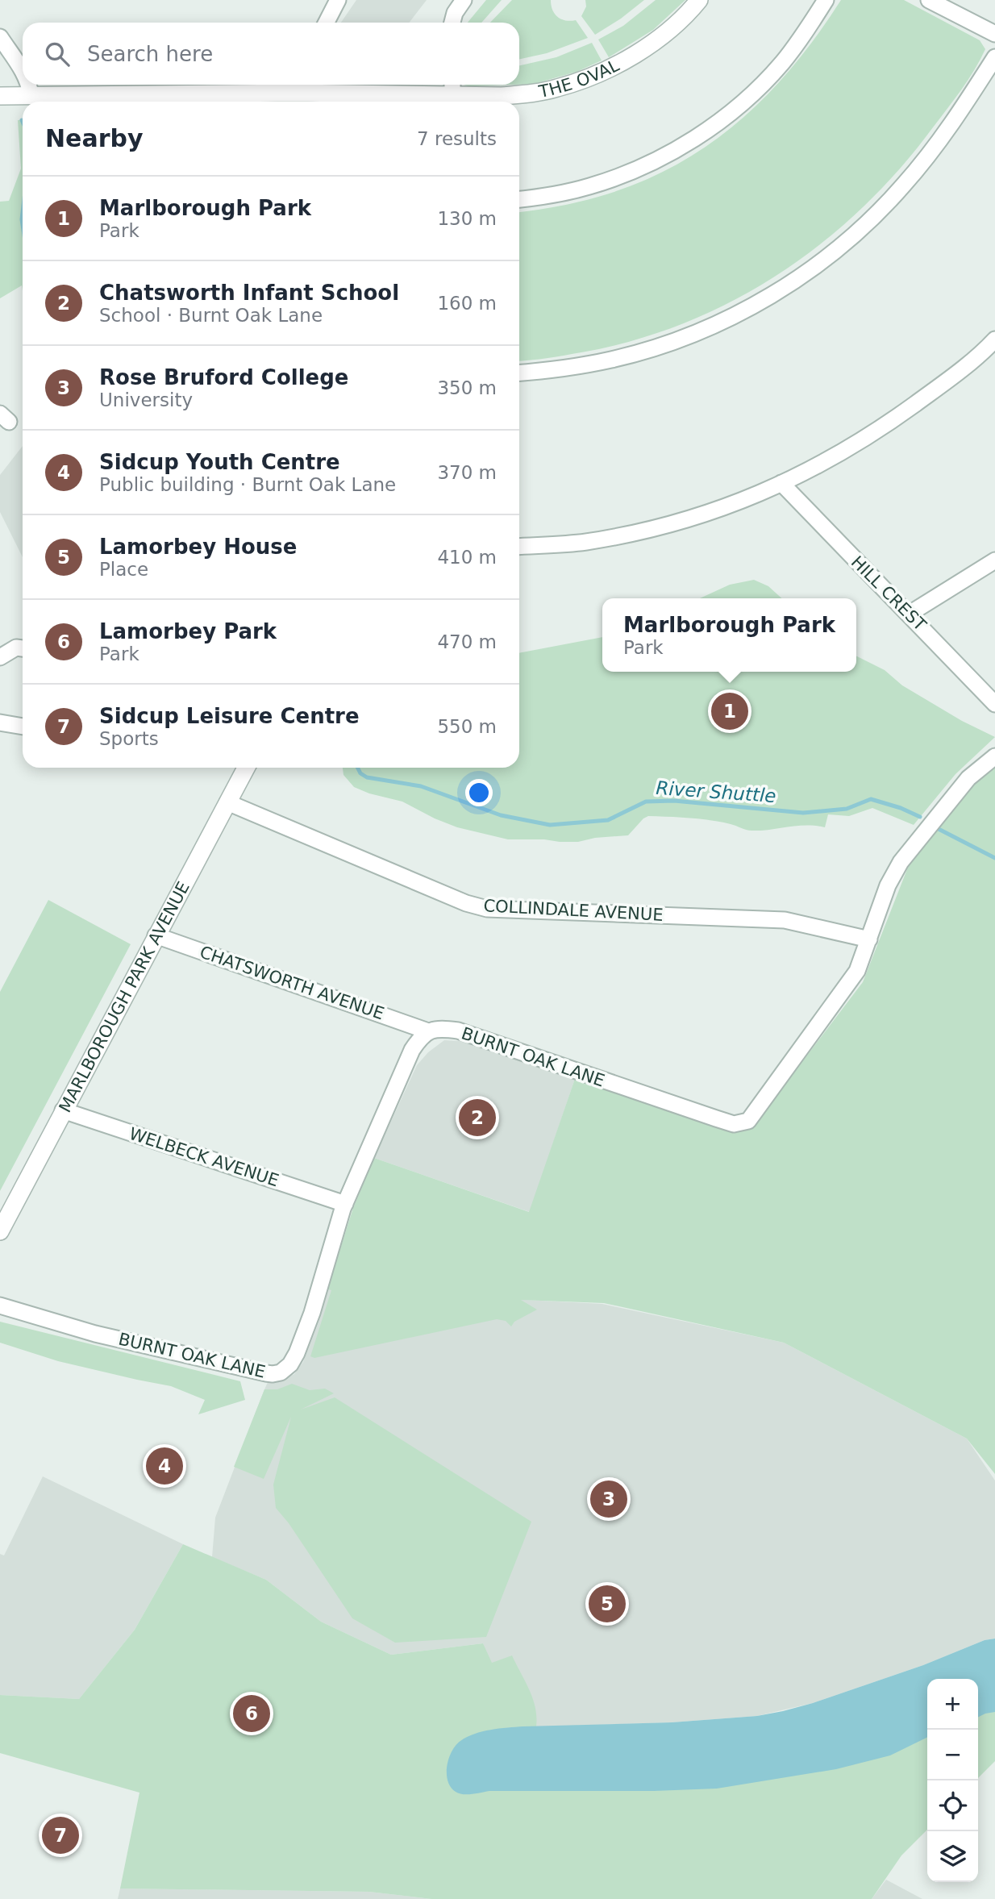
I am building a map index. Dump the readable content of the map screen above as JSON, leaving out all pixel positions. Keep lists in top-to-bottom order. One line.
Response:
{"streets":{"street":["THE OVAL","HILL CREST","COLLINDALE AVENUE","CHATSWORTH AVENUE","MARLBOROUGH PARK AVENUE","BURNT OAK LANE","WELBECK AVENUE"]},"crossings":[["COLLINDALE AVENUE","MARLBOROUGH PARK AVENUE"],["COLLINDALE AVENUE","BURNT OAK LANE"],["CHATSWORTH AVENUE","MARLBOROUGH PARK AVENUE"],["CHATSWORTH AVENUE","BURNT OAK LANE"],["MARLBOROUGH PARK AVENUE","WELBECK AVENUE"],["BURNT OAK LANE","WELBECK AVENUE"]],"water":["River Shuttle"],"page":{"search":"Search here","heading":["Nearby","7 results"],"list":[{"mark":"1","name":"Marlborough Park","note":"Park","value":"130 m"},{"mark":"2","name":"Chatsworth Infant School","note":"School · Burnt Oak Lane","value":"160 m"},{"mark":"3","name":"Rose Bruford College","note":"University","value":"350 m"},{"mark":"4","name":"Sidcup Youth Centre","note":"Public building · Burnt Oak Lane","value":"370 m"},{"mark":"5","name":"Lamorbey House","note":"Place","value":"410 m"},{"mark":"6","name":"Lamorbey Park","note":"Park","value":"470 m"},{"mark":"7","name":"Sidcup Leisure Centre","note":"Sports","value":"550 m"}],"popup":["Marlborough Park","Park"],"pins":["1","2","4","3","5","6","7"],"map_buttons":["+","−"]}}
